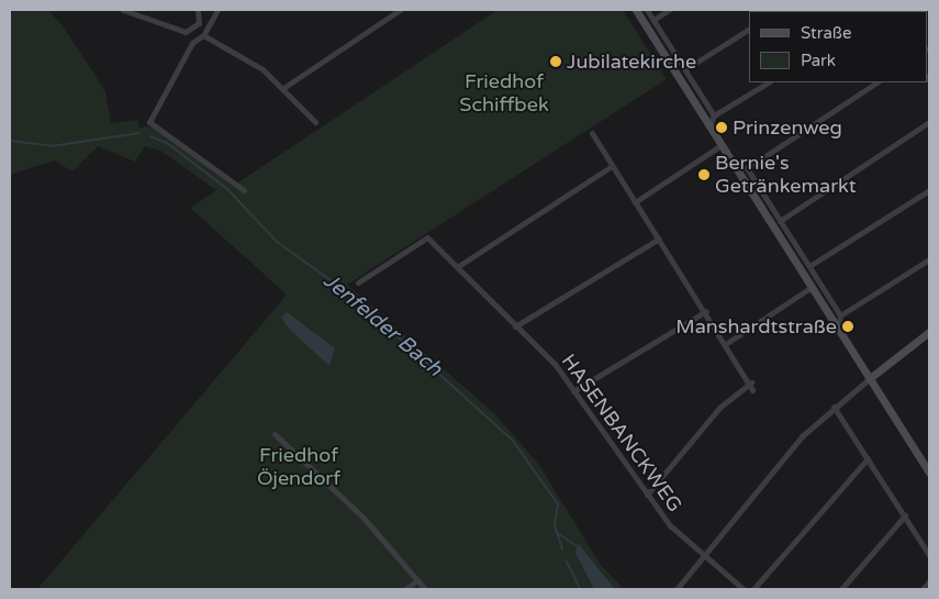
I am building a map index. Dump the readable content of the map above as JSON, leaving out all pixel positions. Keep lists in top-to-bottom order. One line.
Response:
{"streets":{"street":["HASENBANCKWEG"]},"water":["Jenfelder Bach"],"parks":["Friedhof Schiffbek","Friedhof Öjendorf"],"places":["Jubilatekirche","Prinzenweg","Bernie's Getränkemarkt","Manshardtstraße"],"legend":["Straße","Park"]}
